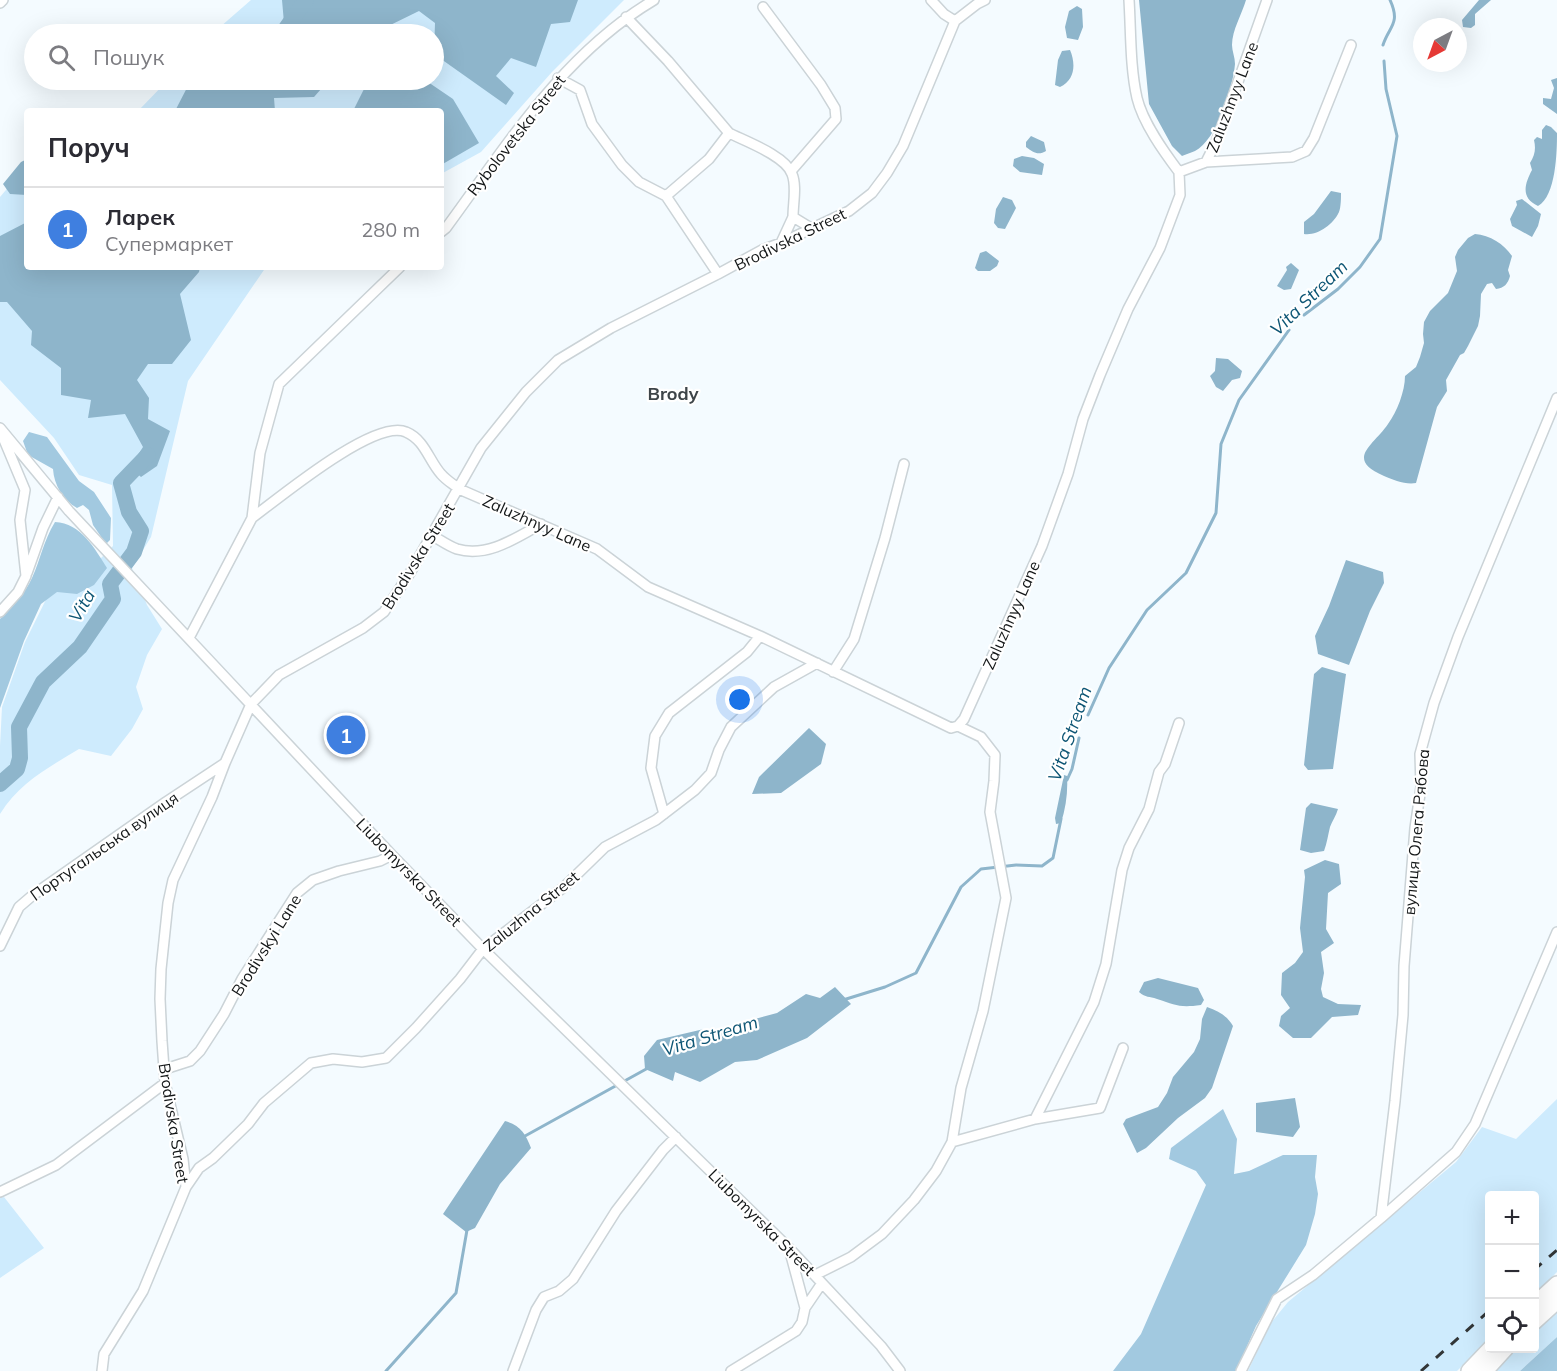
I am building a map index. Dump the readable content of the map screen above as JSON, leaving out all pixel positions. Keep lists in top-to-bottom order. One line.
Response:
{"streets":{"street":["Zaluzhnyy Lane","Rybolovetska Street","Brodivska Street","вулиця Олега Рябова","Португальська вулиця","Liubomyrska Street","Zaluzhna Street","Brodivskyi Lane"]},"crossings":[["Zaluzhnyy Lane","Brodivska Street"],["Zaluzhnyy Lane","Zaluzhna Street"],["Brodivska Street","Португальська вулиця"],["Brodivska Street","Liubomyrska Street"],["Brodivska Street","Zaluzhna Street"],["Brodivska Street","Brodivskyi Lane"],["Liubomyrska Street","Zaluzhna Street"],["Liubomyrska Street","Brodivskyi Lane"]],"districts":["Brody"],"water":["Vita Stream","Vita"],"north":"bottom left","page":{"search":"Пошук","heading":"Поруч","list":[{"mark":"1","name":"Ларек","note":"Супермаркет","value":"280 m"}],"pins":"1","map_buttons":["+","−"]}}
